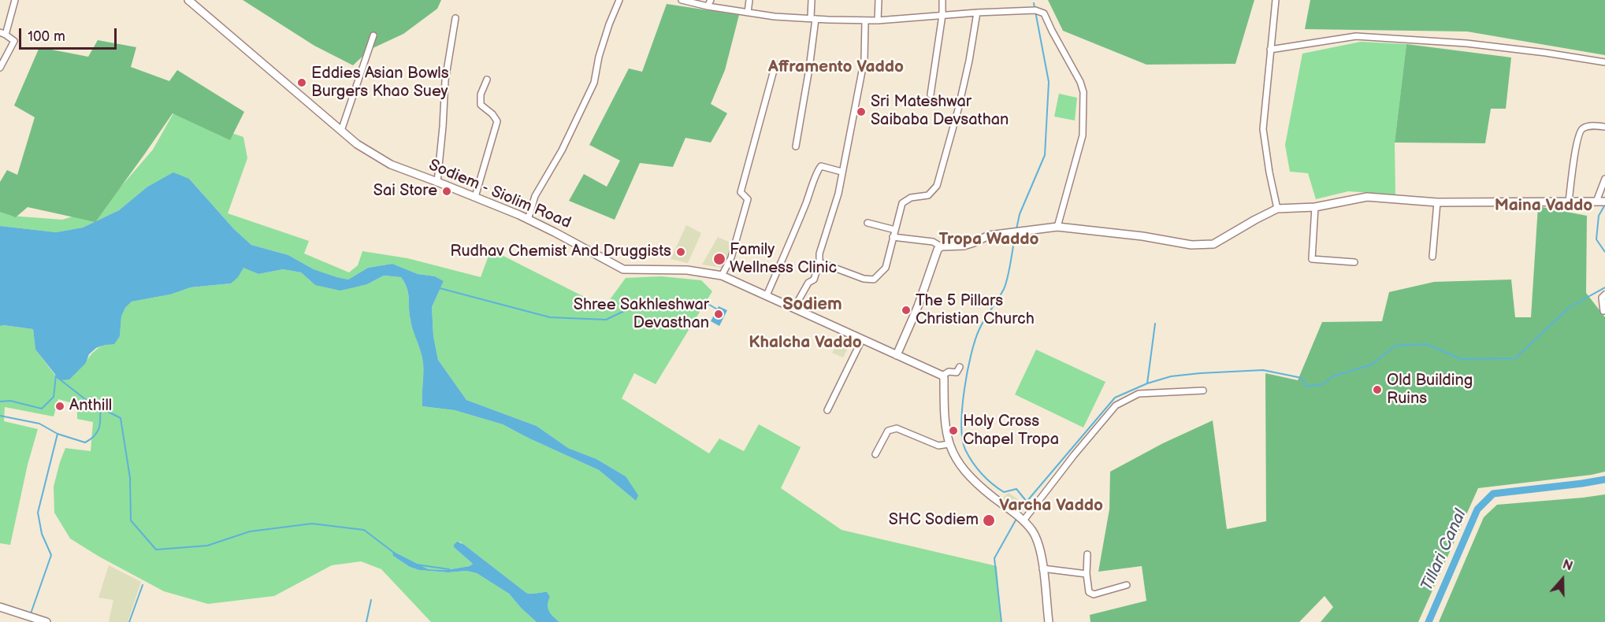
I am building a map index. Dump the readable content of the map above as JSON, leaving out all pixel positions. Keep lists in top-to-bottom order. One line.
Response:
{"streets":{"main road":["Sodiem - Siolim Road"]},"districts":["Afframento Vaddo","Maina Vaddo","Tropa Waddo","Sodiem","Khalcha Vaddo","Varcha Vaddo"],"water":["Tillari Canal"],"places":["Eddies Asian Bowls Burgers Khao Suey","Sri Mateshwar Saibaba Devsathan","Sai Store","Rudhav Chemist And Druggists","Family Wellness Clinic","The 5 Pillars Christian Church","Shree Sakhleshwar Devasthan","Old Building Ruins","Anthill","Holy Cross Chapel Tropa","SHC Sodiem"],"scale_bar":"100 m","north":"top"}
